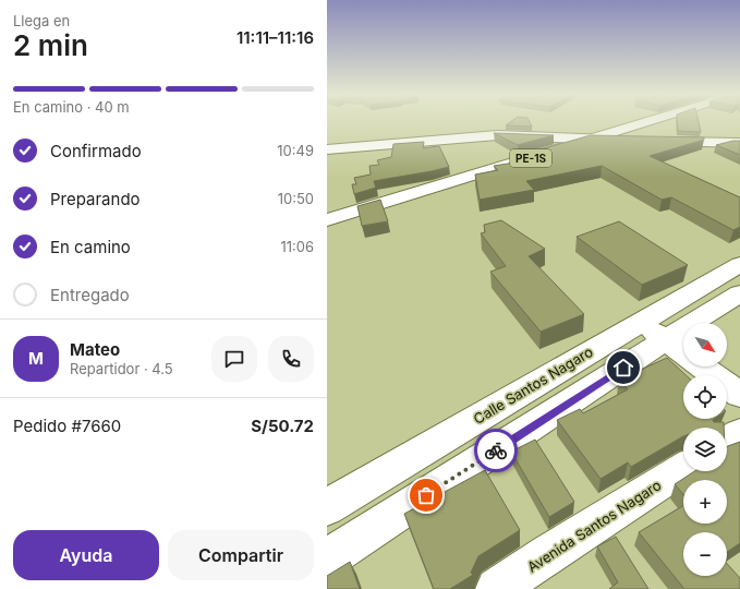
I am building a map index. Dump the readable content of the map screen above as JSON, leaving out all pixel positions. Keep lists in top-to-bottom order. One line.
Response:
{"streets":{"main road":["PE-1S","Calle Santos Nagaro","Avenida Santos Nagaro"]},"north":"bottom right","page":{"heading":["2 min","Llega en","11:11–11:16"],"panel":["Mateo","Repartidor · 4.5","Pedido #7660","S/50.72"],"bar":"En camino · 40 m","list":[["Confirmado","10:49"],["Preparando","10:50"],["En camino","11:06"],"Entregado"],"map_buttons":["+","−"],"round":"M","buttons":["Ayuda","Compartir"]}}
